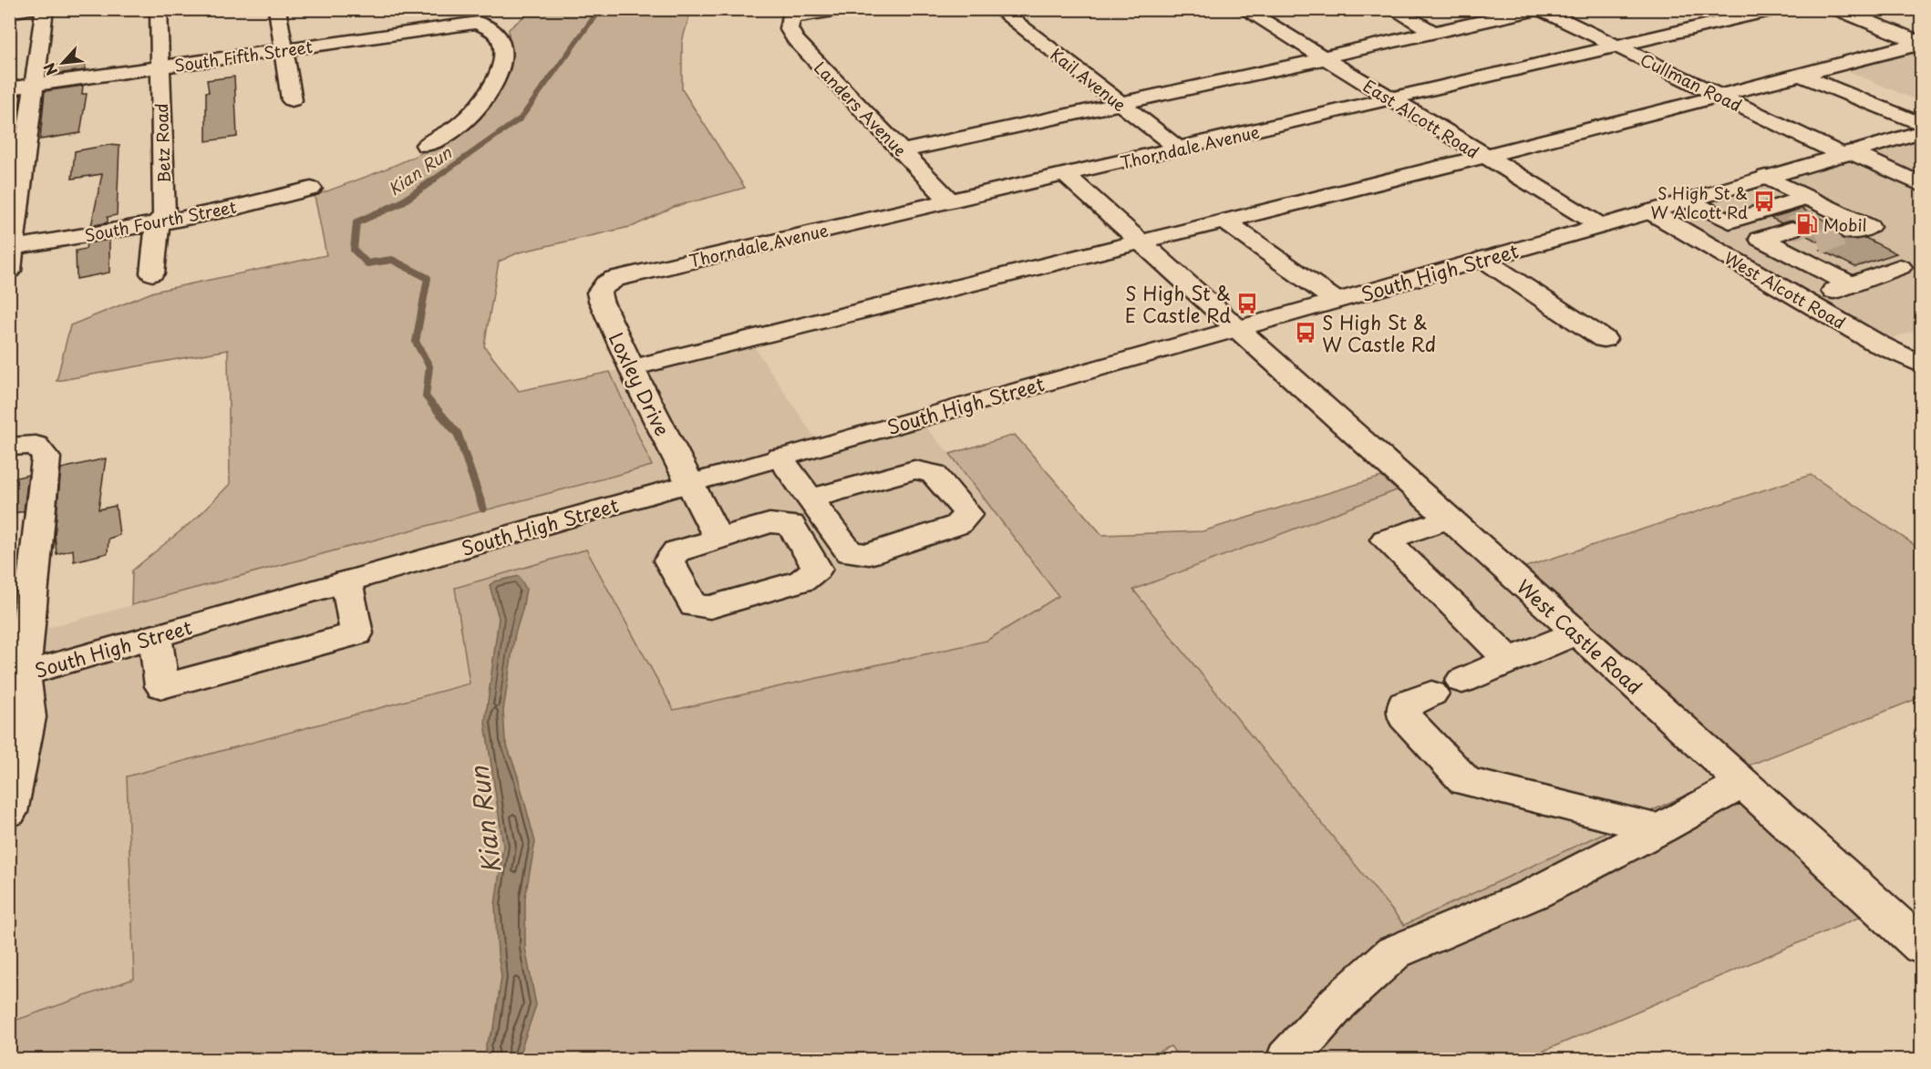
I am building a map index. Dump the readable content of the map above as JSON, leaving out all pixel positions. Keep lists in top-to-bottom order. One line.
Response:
{"streets":{"street":["South Fifth Street","Kail Avenue","Cullman Road","Landers Avenue","East Alcott Road","Betz Road","Thorndale Avenue","South Fourth Street","South High Street","West Alcott Road","Loxley Drive","West Castle Road"]},"crossings":[["South Fifth Street","Betz Road"],["Kail Avenue","Thorndale Avenue"],["Cullman Road","Thorndale Avenue"],["Cullman Road","South High Street"],["Landers Avenue","Thorndale Avenue"],["East Alcott Road","Thorndale Avenue"],["East Alcott Road","South High Street"],["Betz Road","South Fourth Street"],["Thorndale Avenue","Loxley Drive"],["Thorndale Avenue","West Castle Road"],["South High Street","West Alcott Road"],["South High Street","Loxley Drive"],["South High Street","West Castle Road"]],"water":["Kian Run"],"places":{"bus stop":["S High St & W Alcott Rd","S High St & E Castle Rd","S High St & W Castle Rd"],"fuel station":["Mobil"]},"north":"bottom left"}
